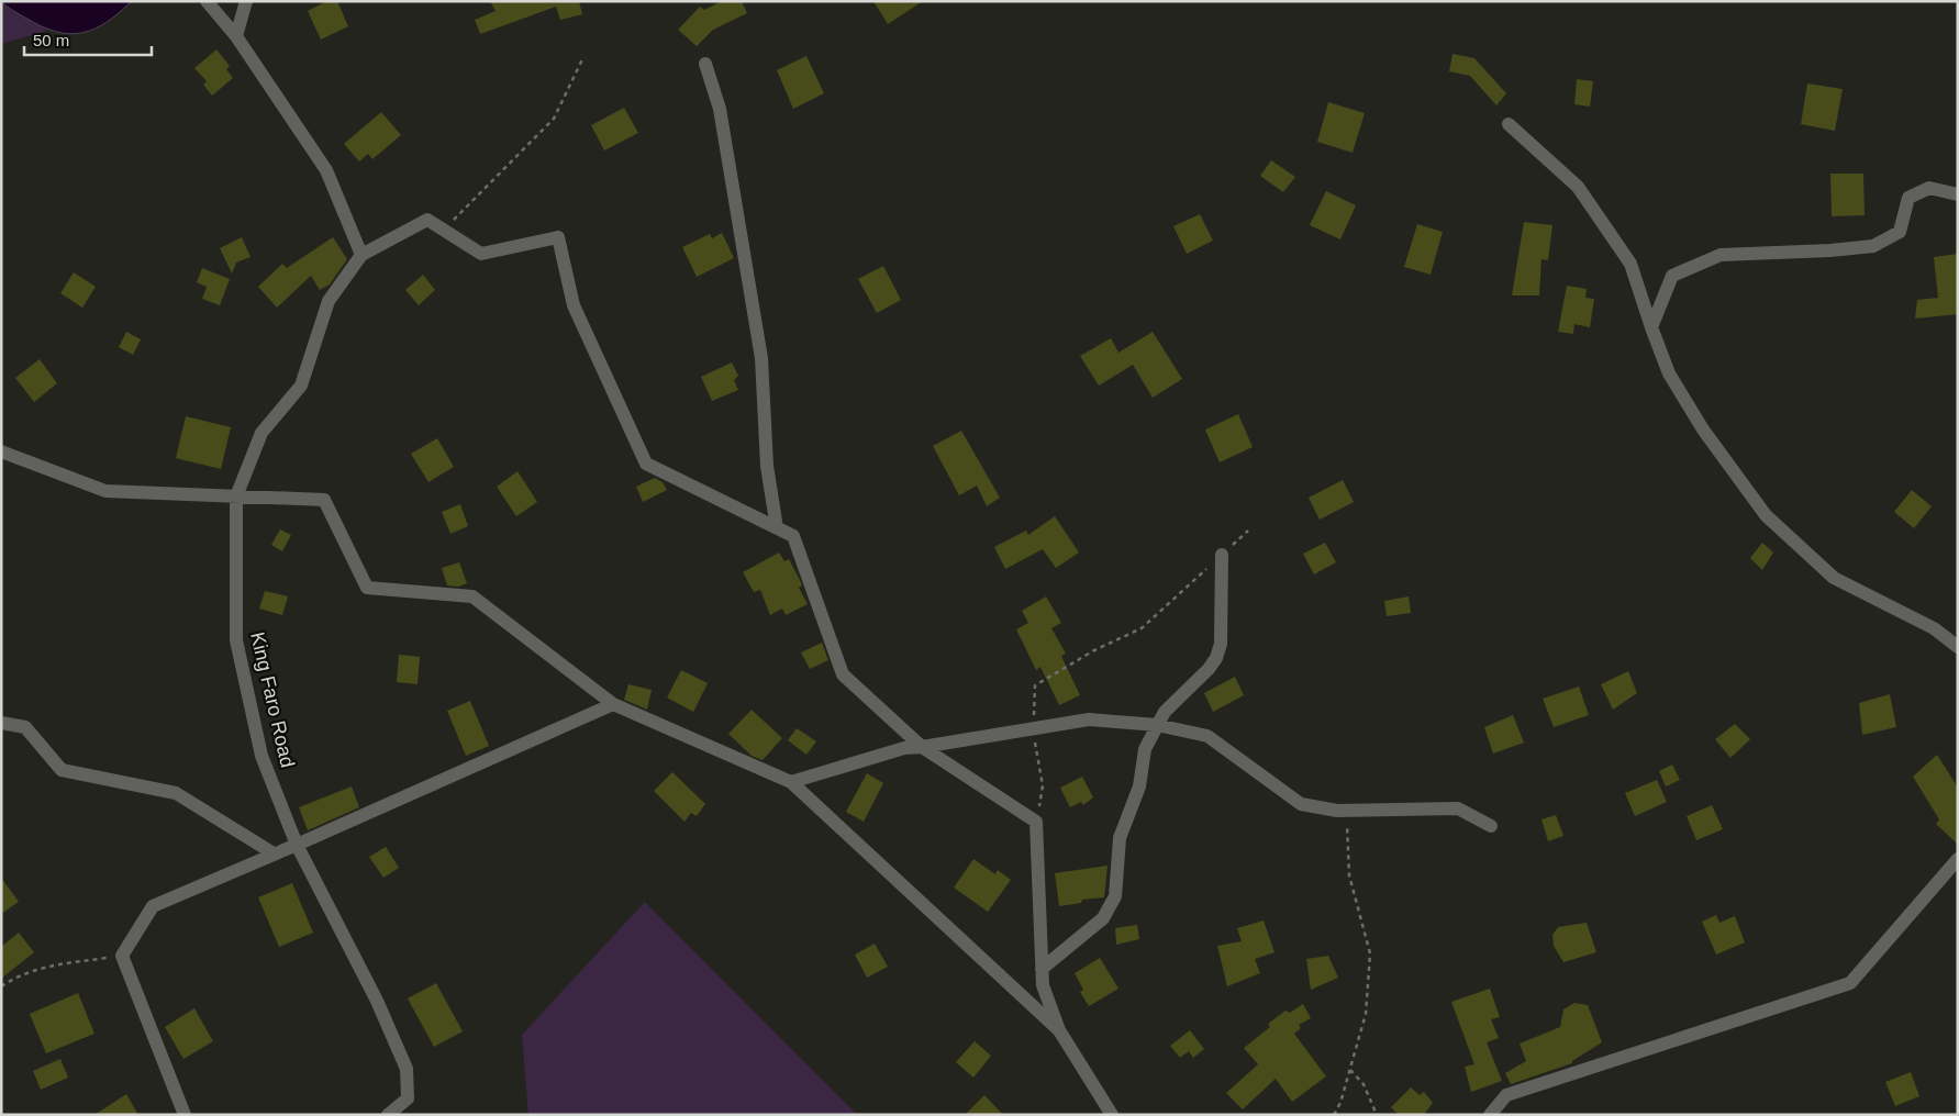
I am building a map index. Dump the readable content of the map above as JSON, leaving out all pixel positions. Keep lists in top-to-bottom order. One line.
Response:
{"streets":{"street":["King Faro Road"]},"scale_bar":"50 m"}
